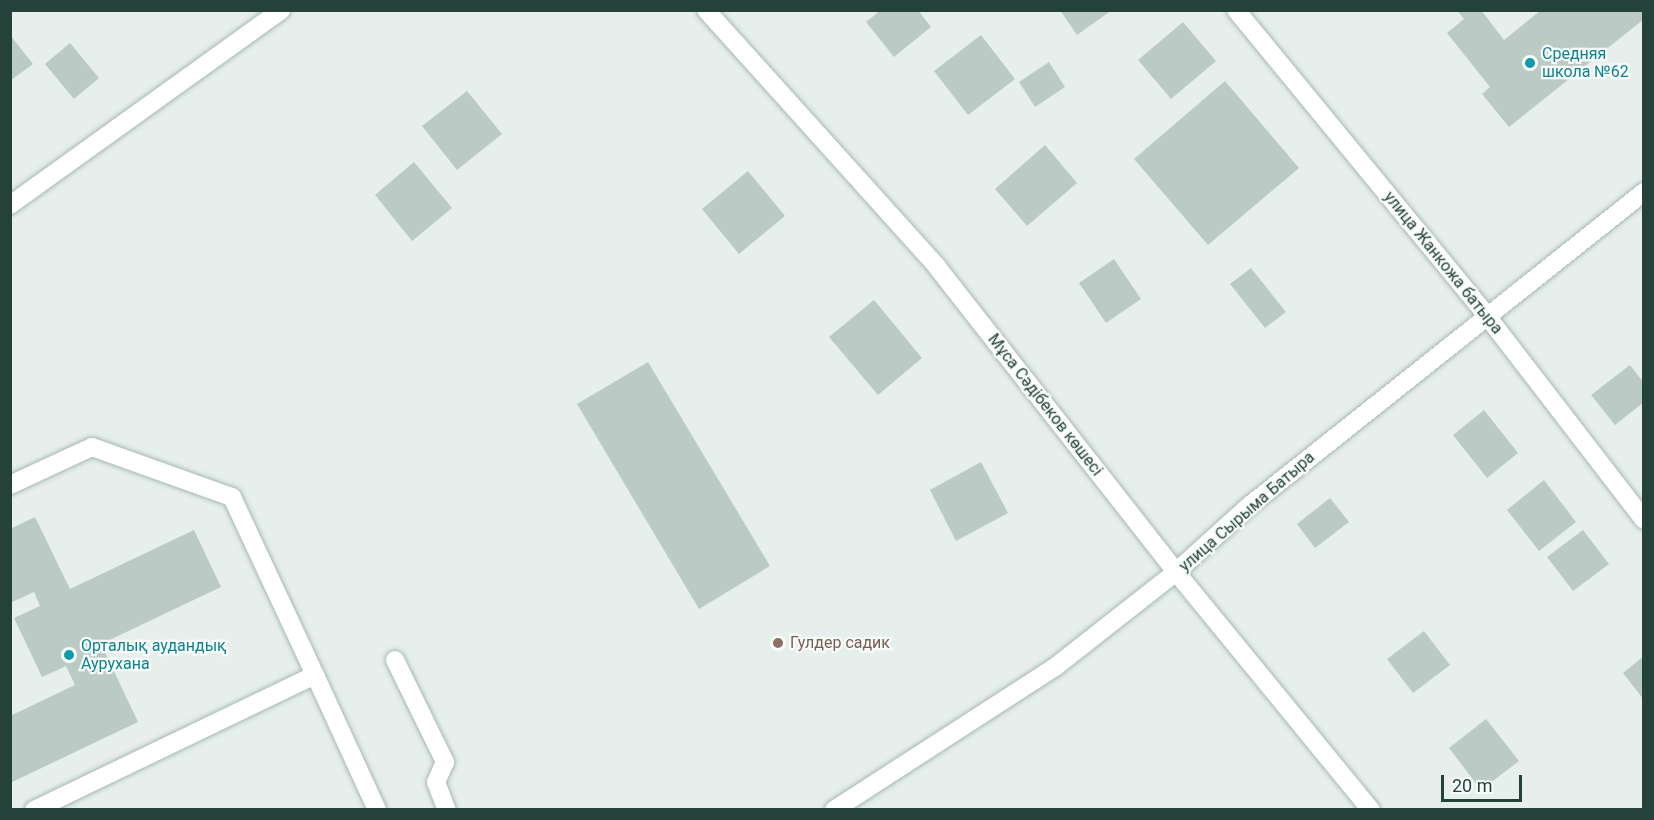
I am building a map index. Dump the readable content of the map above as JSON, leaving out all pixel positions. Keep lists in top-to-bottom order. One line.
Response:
{"streets":{"street":["улица Жанкожа батыра","Мұса Сәдібеков көшесі","улица Сырыма Батыра"]},"crossings":[["улица Жанкожа батыра","улица Сырыма Батыра"],["Мұса Сәдібеков көшесі","улица Сырыма Батыра"]],"places":["Средняя школа №62","Гулдер садик","Орталық аудандық Аурухана"],"scale_bar":"20 m"}
